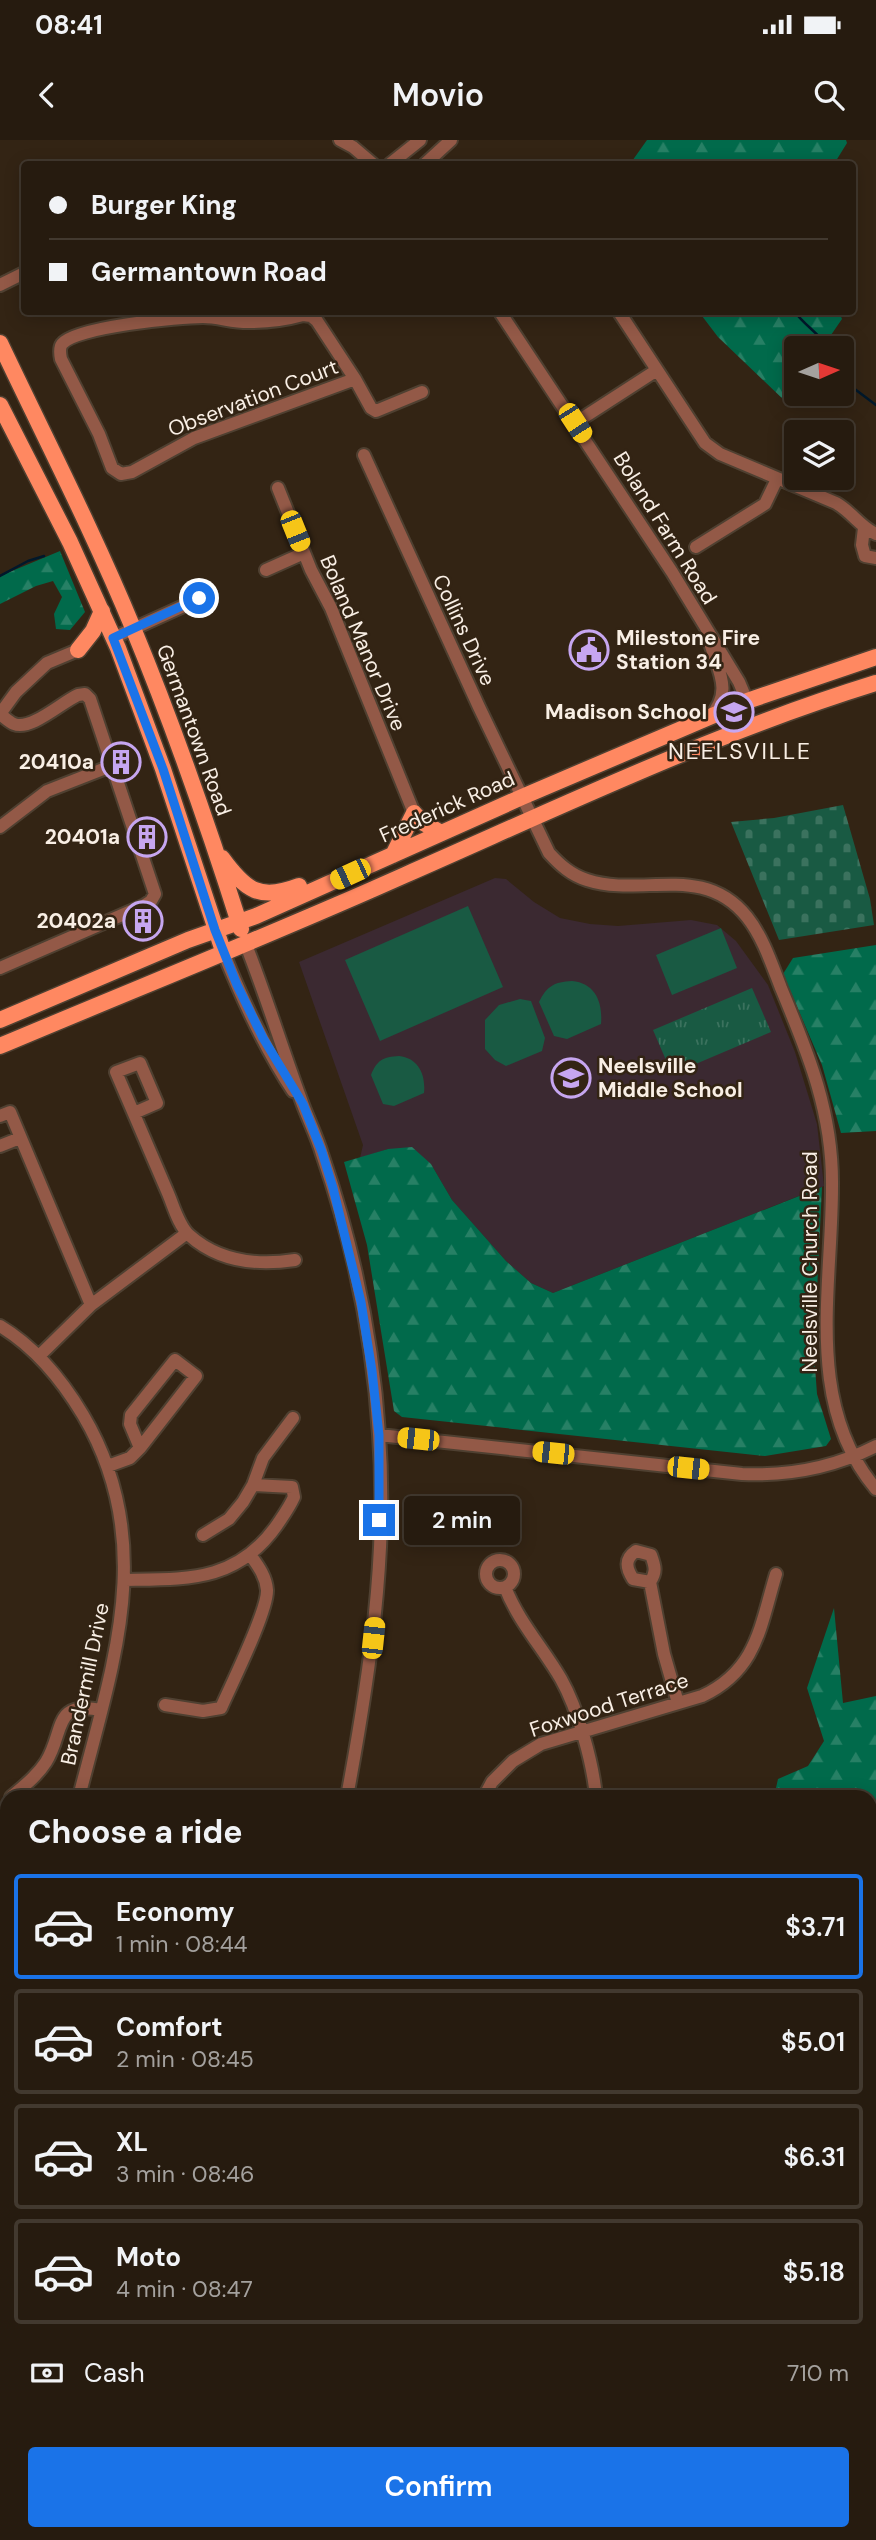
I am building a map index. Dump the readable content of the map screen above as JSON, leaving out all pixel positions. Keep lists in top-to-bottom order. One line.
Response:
{"streets":{"main road":["Germantown Road","Frederick Road"],"street":["Observation Court","Boland Farm Road","Collins Drive","Boland Manor Drive","Neelsville Church Road","Brandermill Drive","Foxwood Terrace"]},"crossings":[["Boland Farm Road","Frederick Road"],["Collins Drive","Frederick Road"],["Collins Drive","Neelsville Church Road"],["Germantown Road","Frederick Road"]],"districts":["NEELSVILLE"],"places":{"public building":["Milestone Fire Station 34"],"school or university":["Madison School","Neelsville Middle School"],"building":["20410a","20401a","20402a"]},"north":"right","page":{"status":"08:41","header":"Movio","banner":["Burger King","Germantown Road"],"bubble":"2 min","heading":"Choose a ride","list":[{"name":"Economy","note":"1 min · 08:44","value":"$3.71"},{"name":"Comfort","note":"2 min · 08:45","value":"$5.01"},{"name":"XL","note":"3 min · 08:46","value":"$6.31"},{"name":"Moto","note":"4 min · 08:47","value":"$5.18"}],"pay":["Cash","710 m"],"buttons":"Confirm"}}
